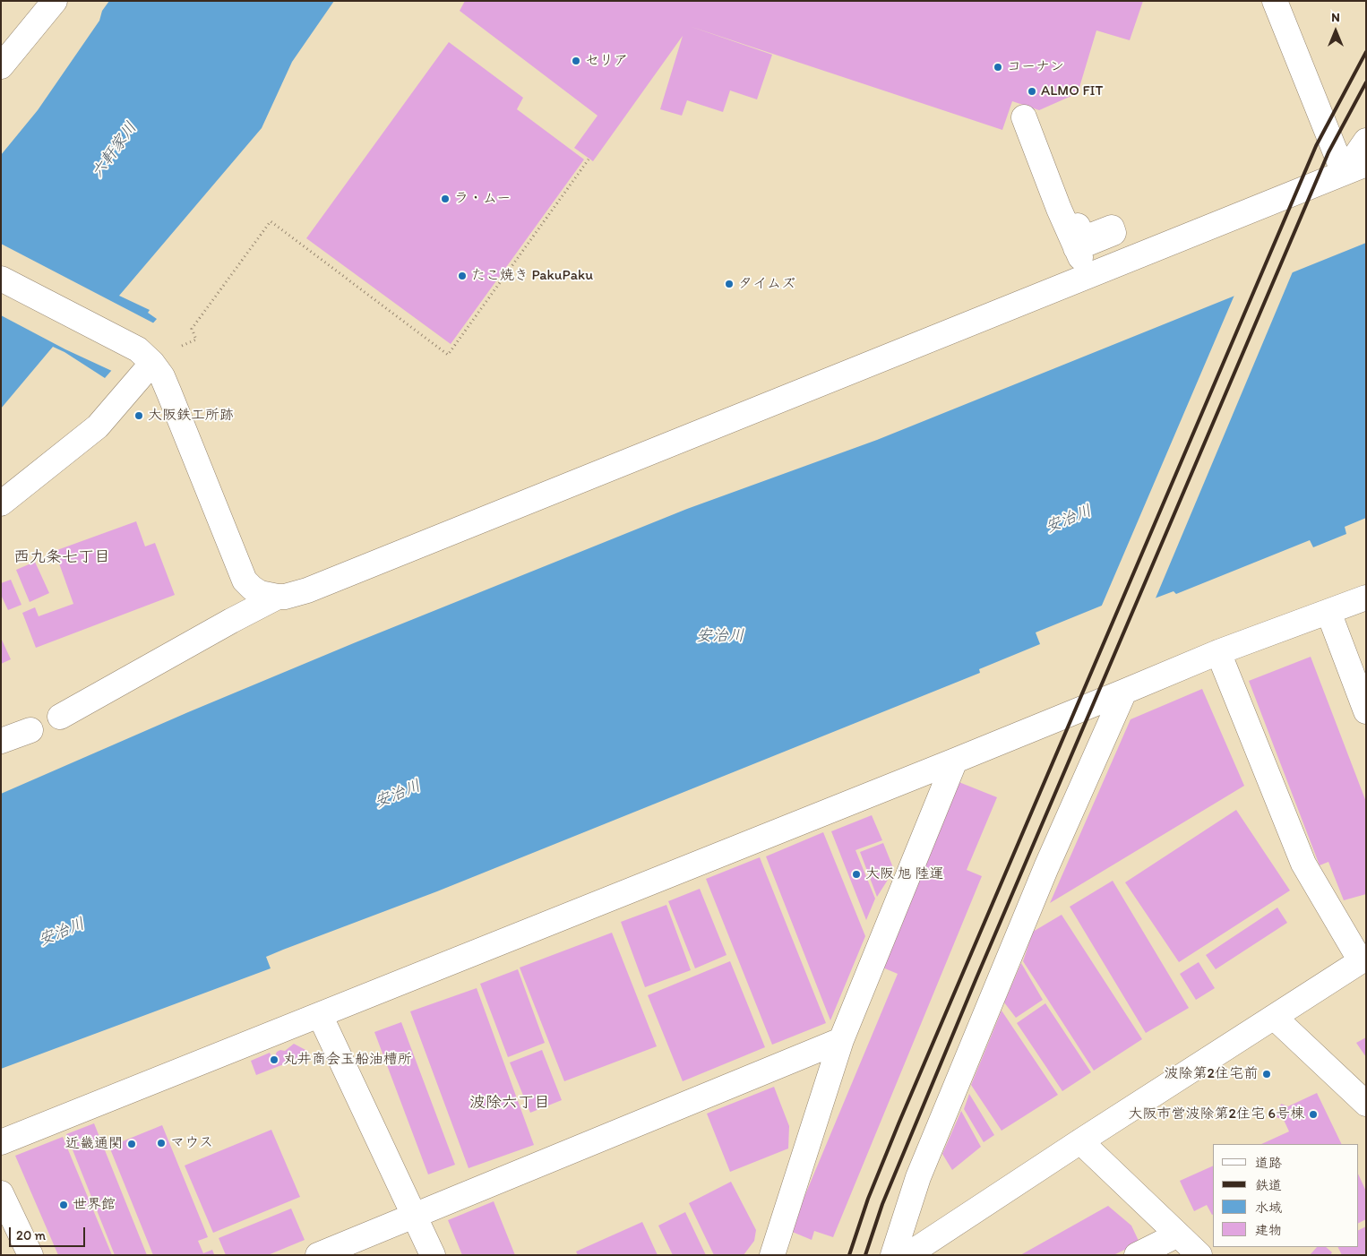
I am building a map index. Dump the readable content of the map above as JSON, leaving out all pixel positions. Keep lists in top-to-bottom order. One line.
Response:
{"districts":["西九条七丁目","波除六丁目"],"water":["六軒家川","安治川"],"places":["セリア","コーナン","ALMO FIT","ラ・ムー","たこ焼き PakuPaku","タイムズ","大阪鉄工所跡","大阪 旭 陸運","丸井商会玉船油槽所","波除第2住宅前","大阪市営波除第2住宅 6号棟","マウス","近畿通関","世界館"],"legend":["道路","鉄道","水域","建物"],"scale_bar":"20 m","north":"top"}
